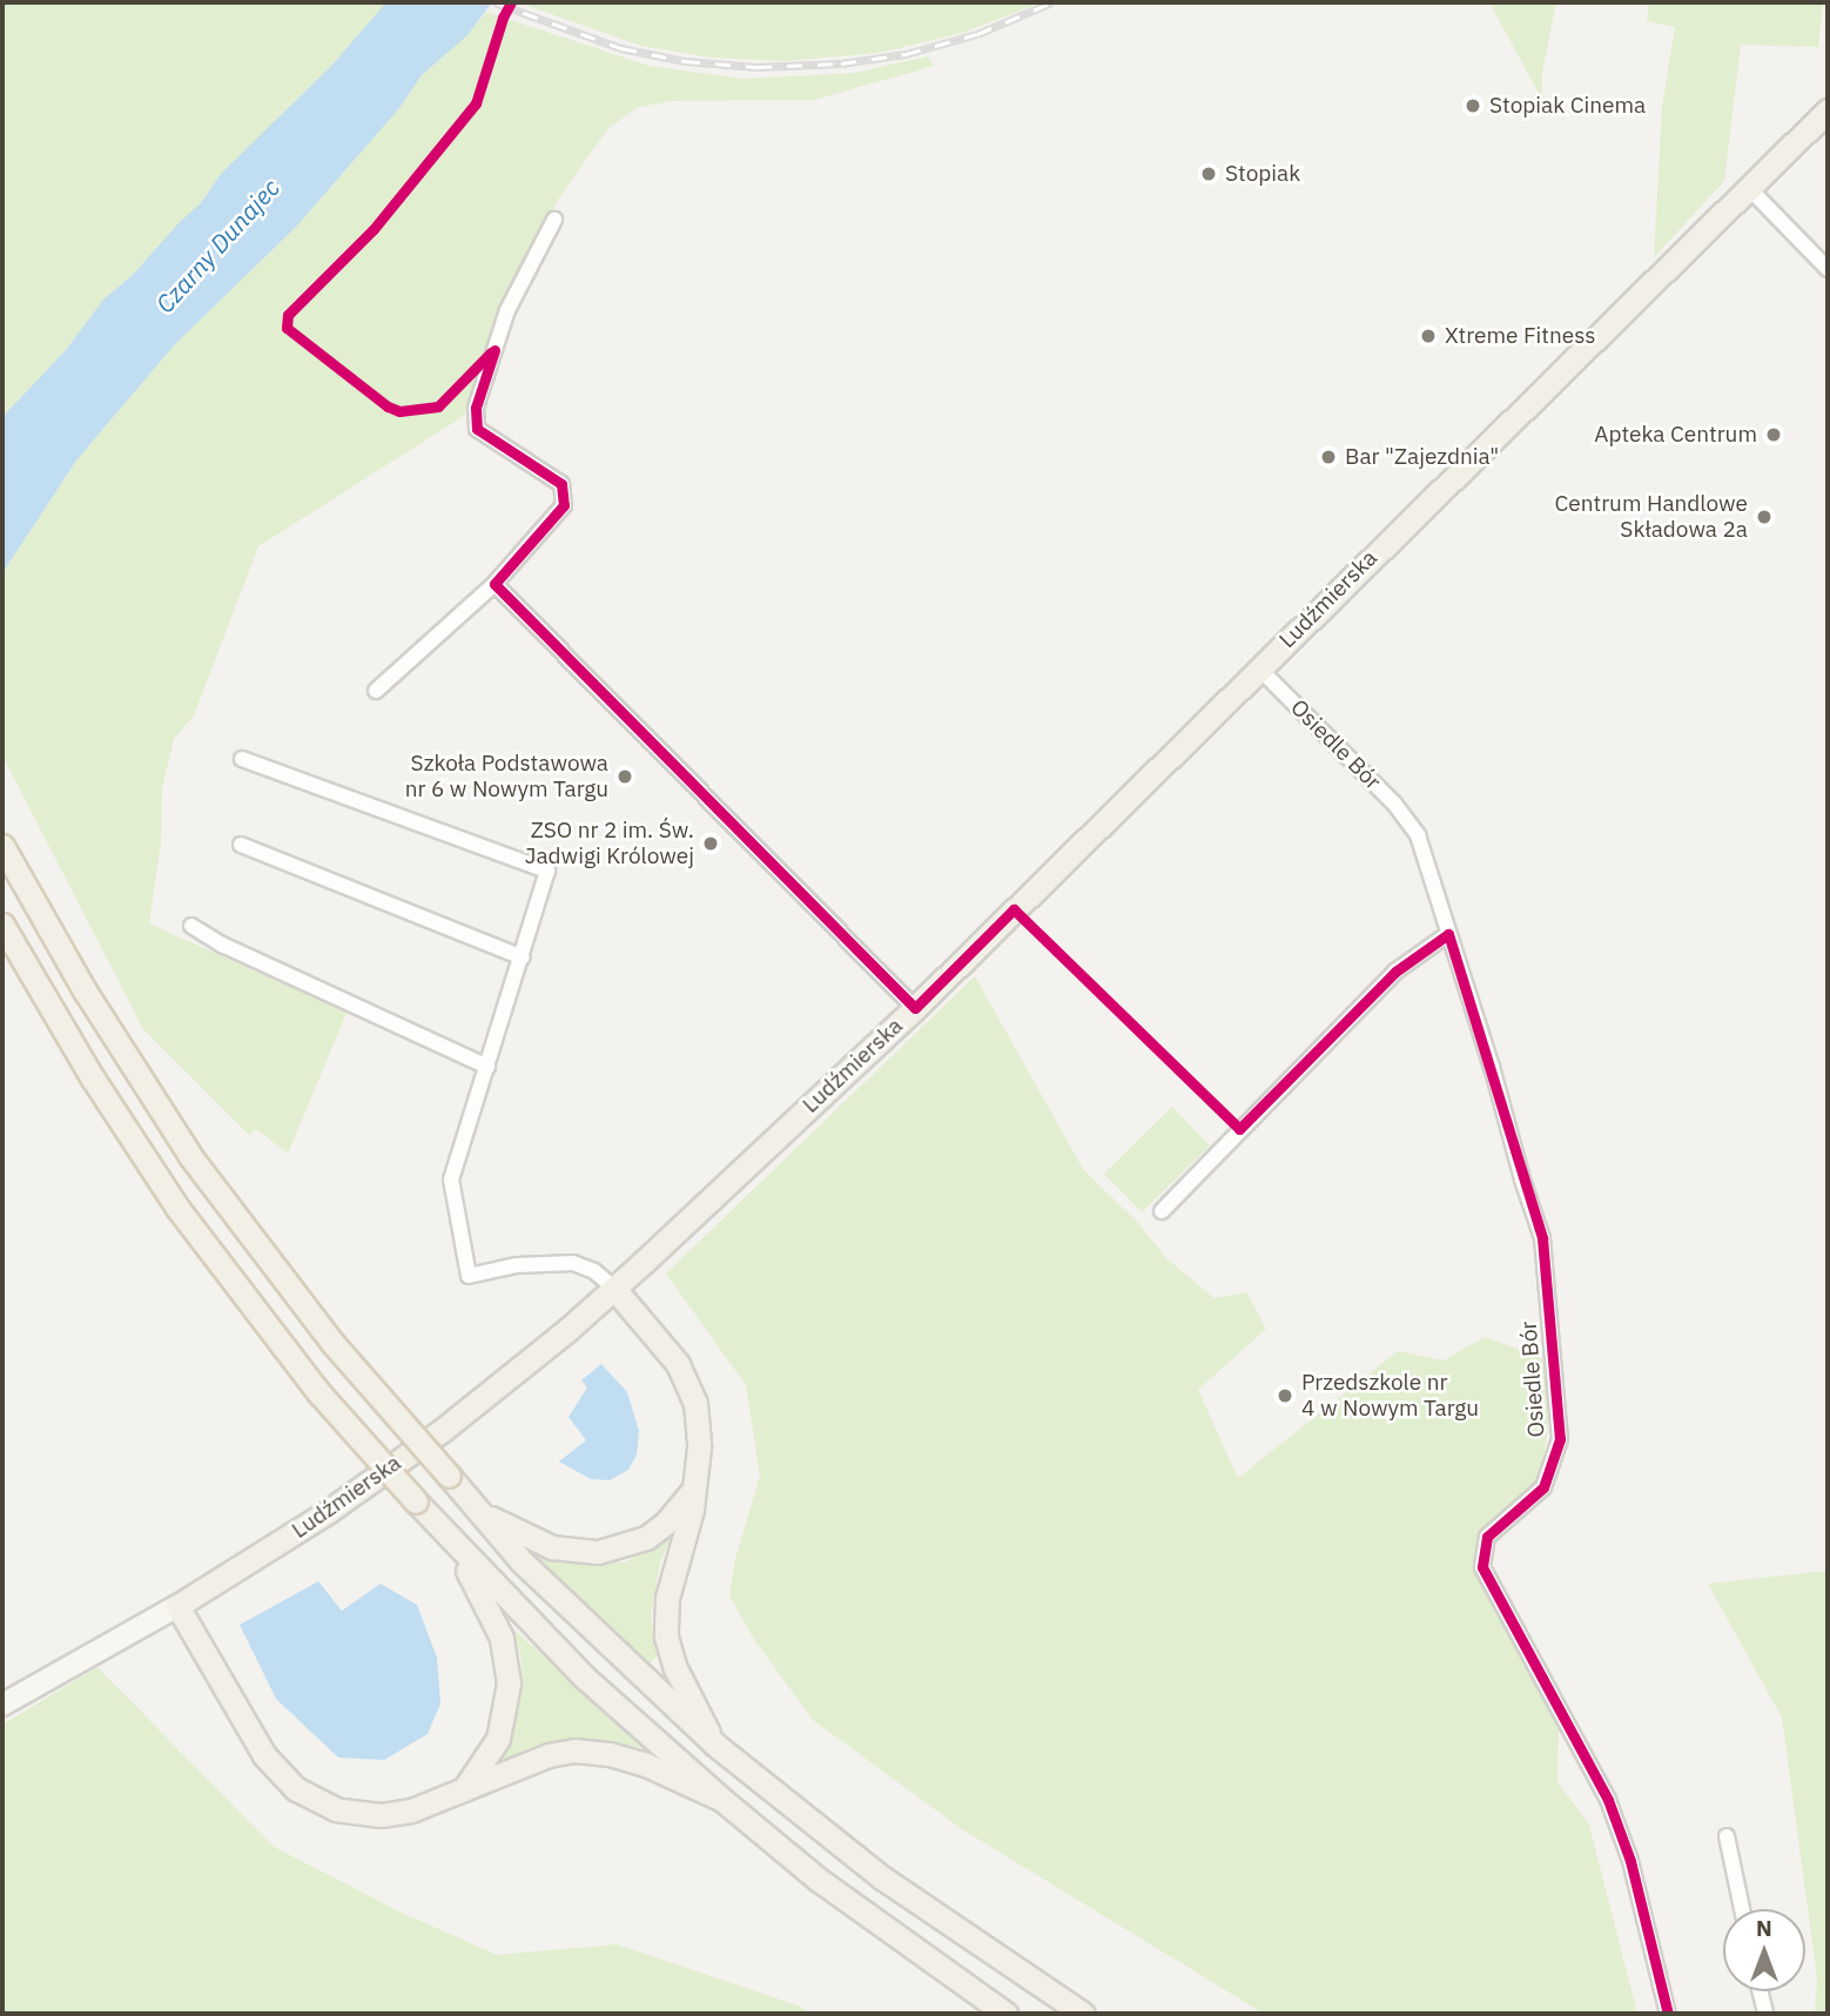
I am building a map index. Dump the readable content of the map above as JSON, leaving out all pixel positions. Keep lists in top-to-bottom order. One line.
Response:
{"streets":{"main road":["Ludźmierska"],"street":["Osiedle Bór"]},"crossings":[["Ludźmierska","Osiedle Bór"]],"water":["Czarny Dunajec"],"places":["Stopiak Cinema","Stopiak","Xtreme Fitness","Apteka Centrum","Bar \"Zajezdnia\"","Centrum Handlowe Składowa 2a","Szkoła Podstawowa nr 6 w Nowym Targu","ZSO nr 2 im. Św. Jadwigi Królowej","Przedszkole nr 4 w Nowym Targu"],"north":"top"}
